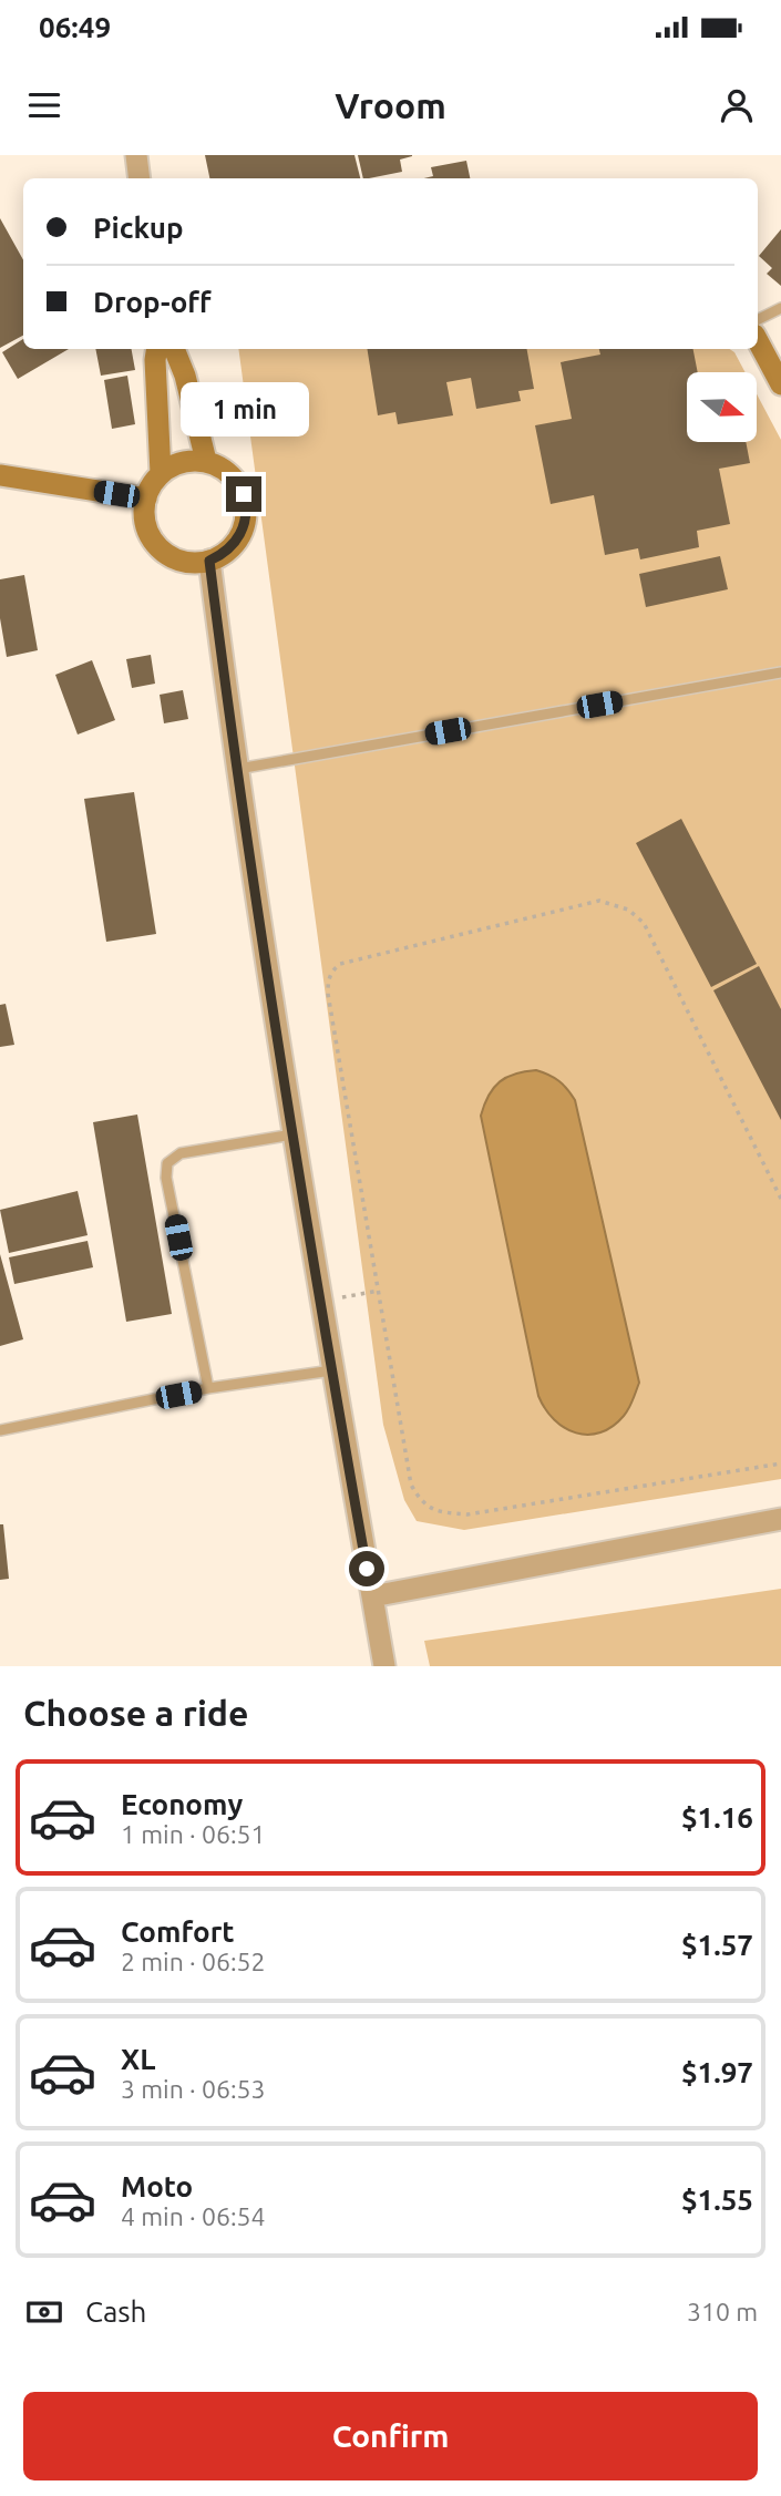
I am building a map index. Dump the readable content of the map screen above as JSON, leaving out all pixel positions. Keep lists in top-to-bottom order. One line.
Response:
{"north":"right","page":{"status":"06:49","header":"Vroom","banner":["Pickup","Drop-off"],"bubble":"1 min","heading":"Choose a ride","list":[{"name":"Economy","note":"1 min · 06:51","value":"$1.16"},{"name":"Comfort","note":"2 min · 06:52","value":"$1.57"},{"name":"XL","note":"3 min · 06:53","value":"$1.97"},{"name":"Moto","note":"4 min · 06:54","value":"$1.55"}],"pay":["Cash","310 m"],"buttons":"Confirm"}}
